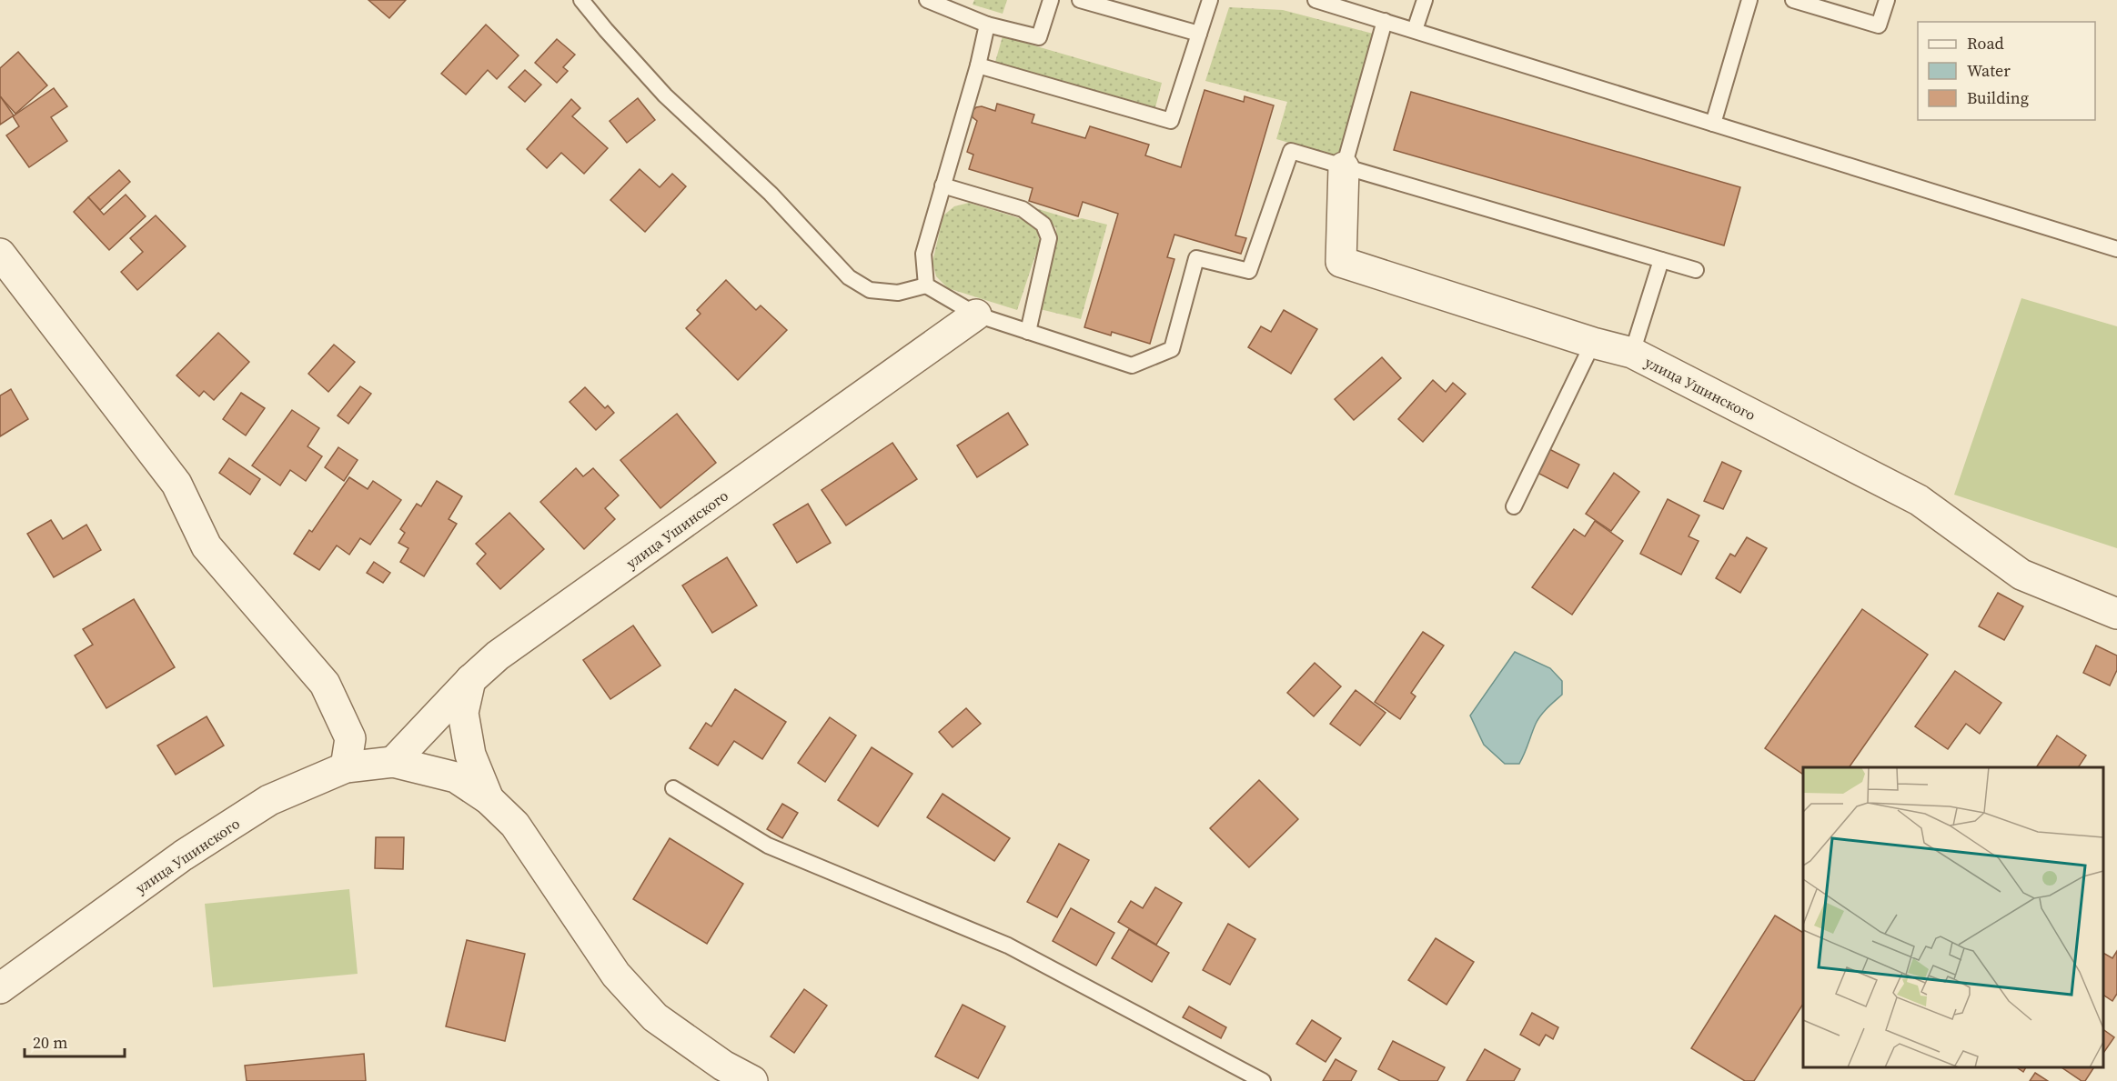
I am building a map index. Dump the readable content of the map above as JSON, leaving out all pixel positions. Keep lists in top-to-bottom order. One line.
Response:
{"streets":{"street":["улица Ушинского"]},"legend":["Road","Water","Building"],"scale_bar":"20 m"}
